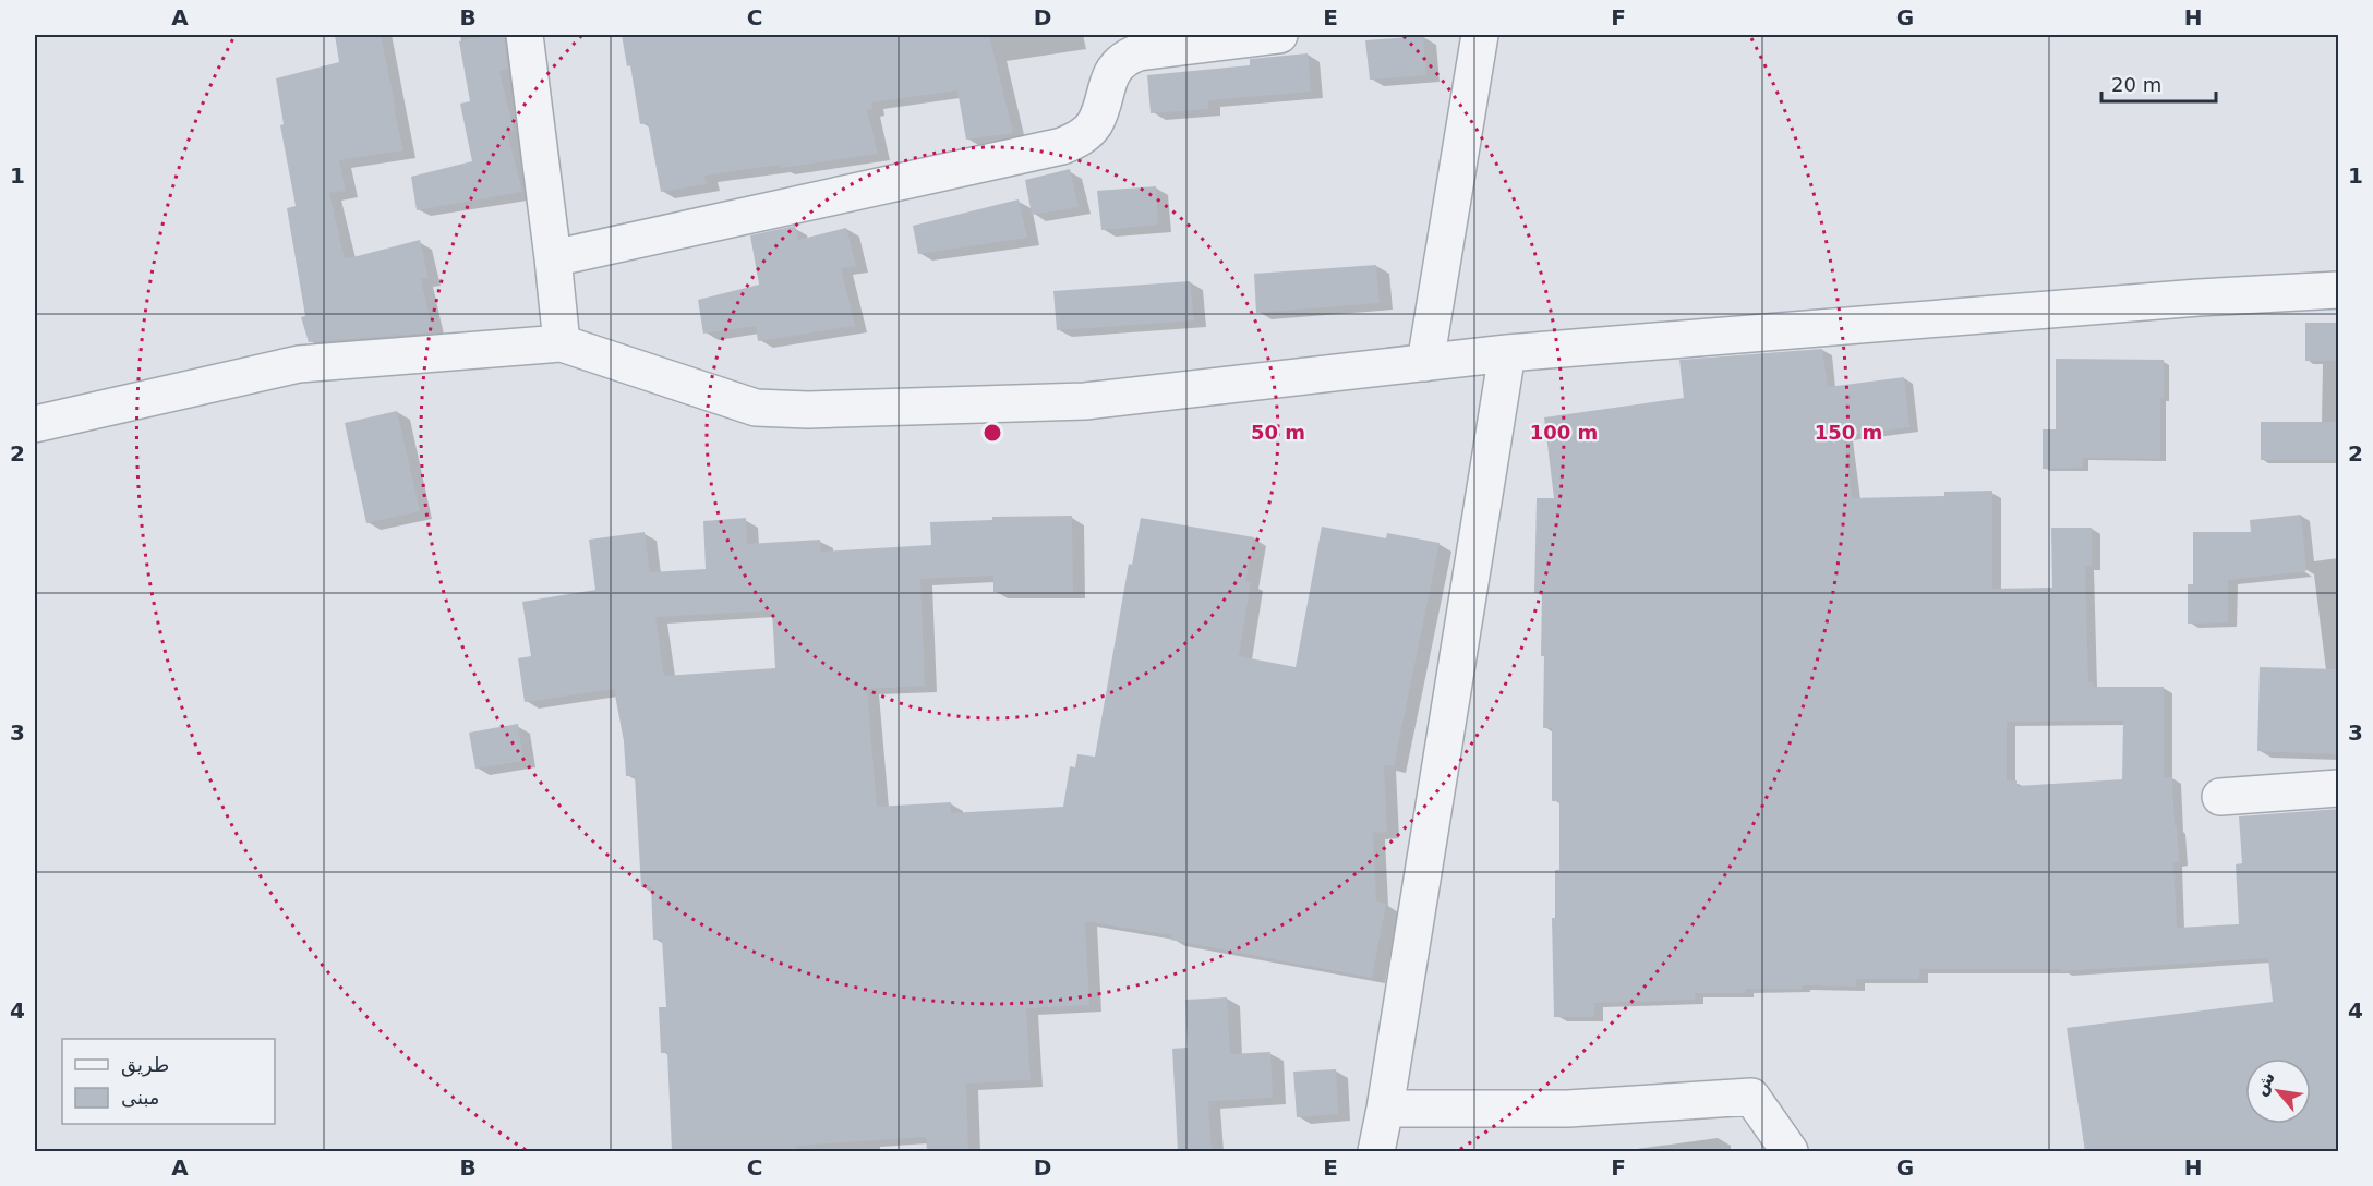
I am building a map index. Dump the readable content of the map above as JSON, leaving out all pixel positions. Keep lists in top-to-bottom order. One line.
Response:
{"legend":["طريق","مبنى"],"scale_bar":"20 m","north":"top left","grid":{"columns":["A","B","C","D","E","F","G","H"],"rows":["1","2","3","4"]},"rings":["50 m","100 m","150 m"]}
